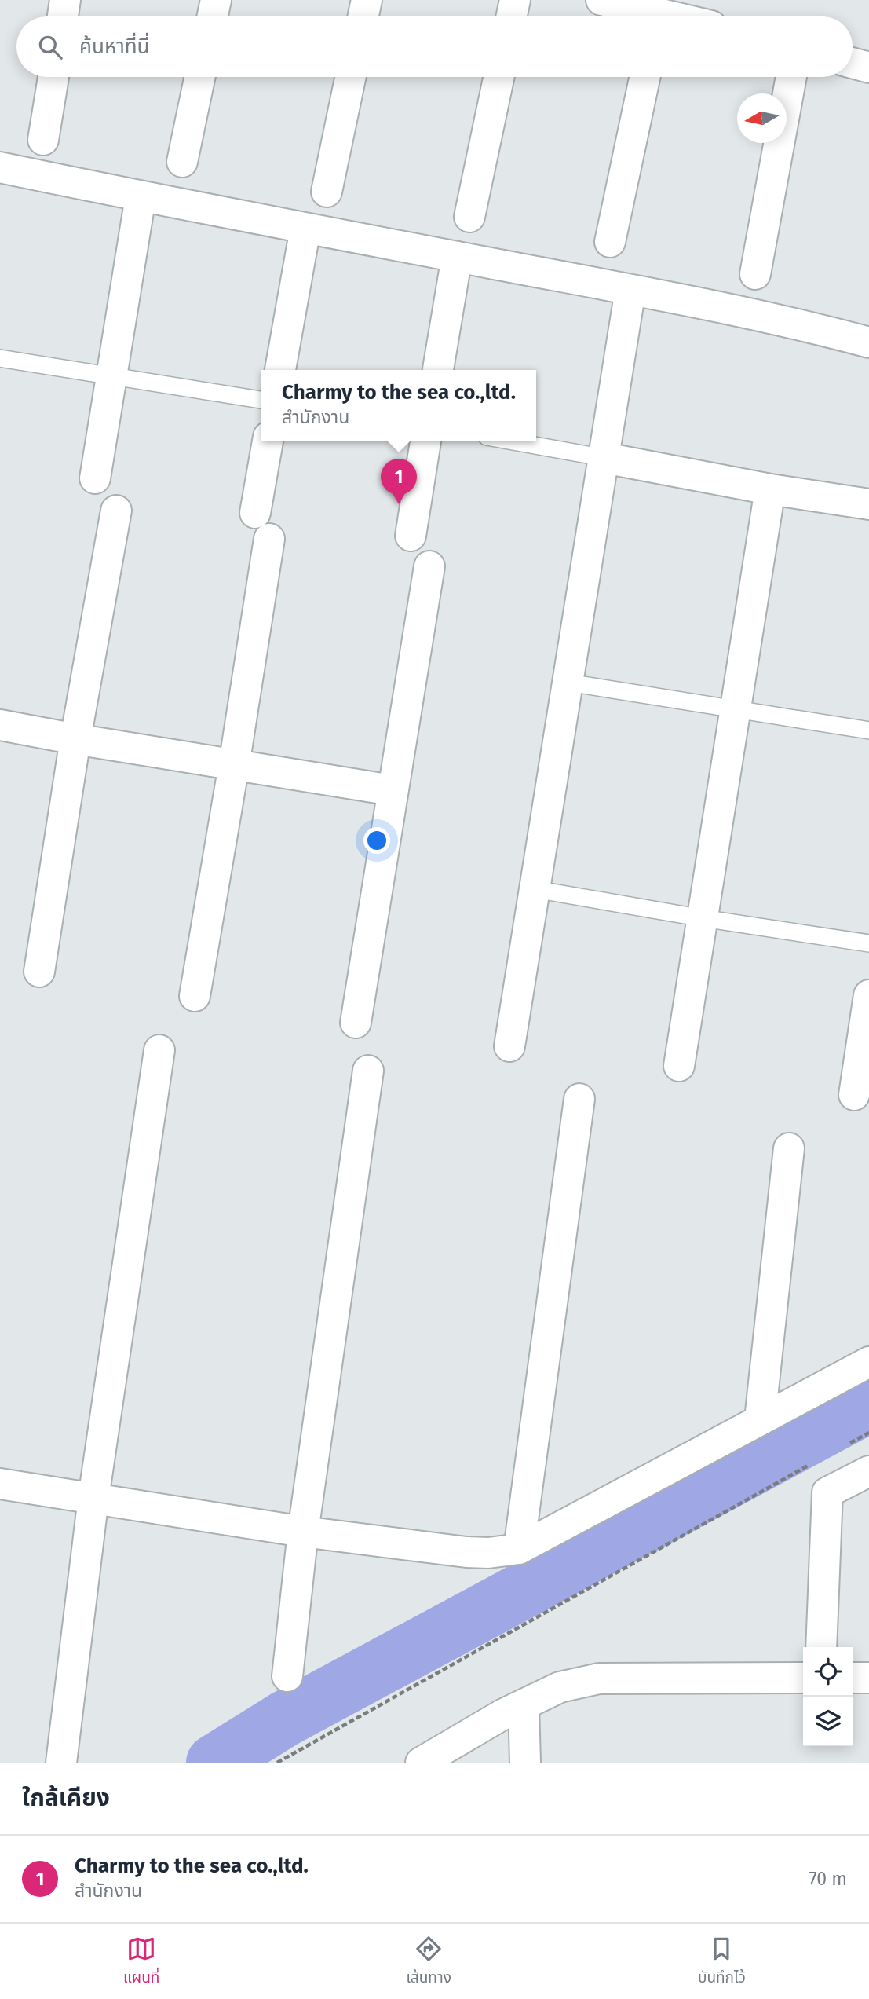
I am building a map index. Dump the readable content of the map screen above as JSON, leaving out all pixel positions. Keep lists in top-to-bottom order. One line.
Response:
{"north":"left","page":{"search":"ค้นหาที่นี่","popup":["Charmy to the sea co.,ltd.","สำนักงาน"],"pins":"1","heading":"ใกล้เคียง","list":[{"mark":"1","name":"Charmy to the sea co.,ltd.","note":"สำนักงาน","value":"70 m"}],"nav":["แผนที่","เส้นทาง","บันทึกไว้"]}}
